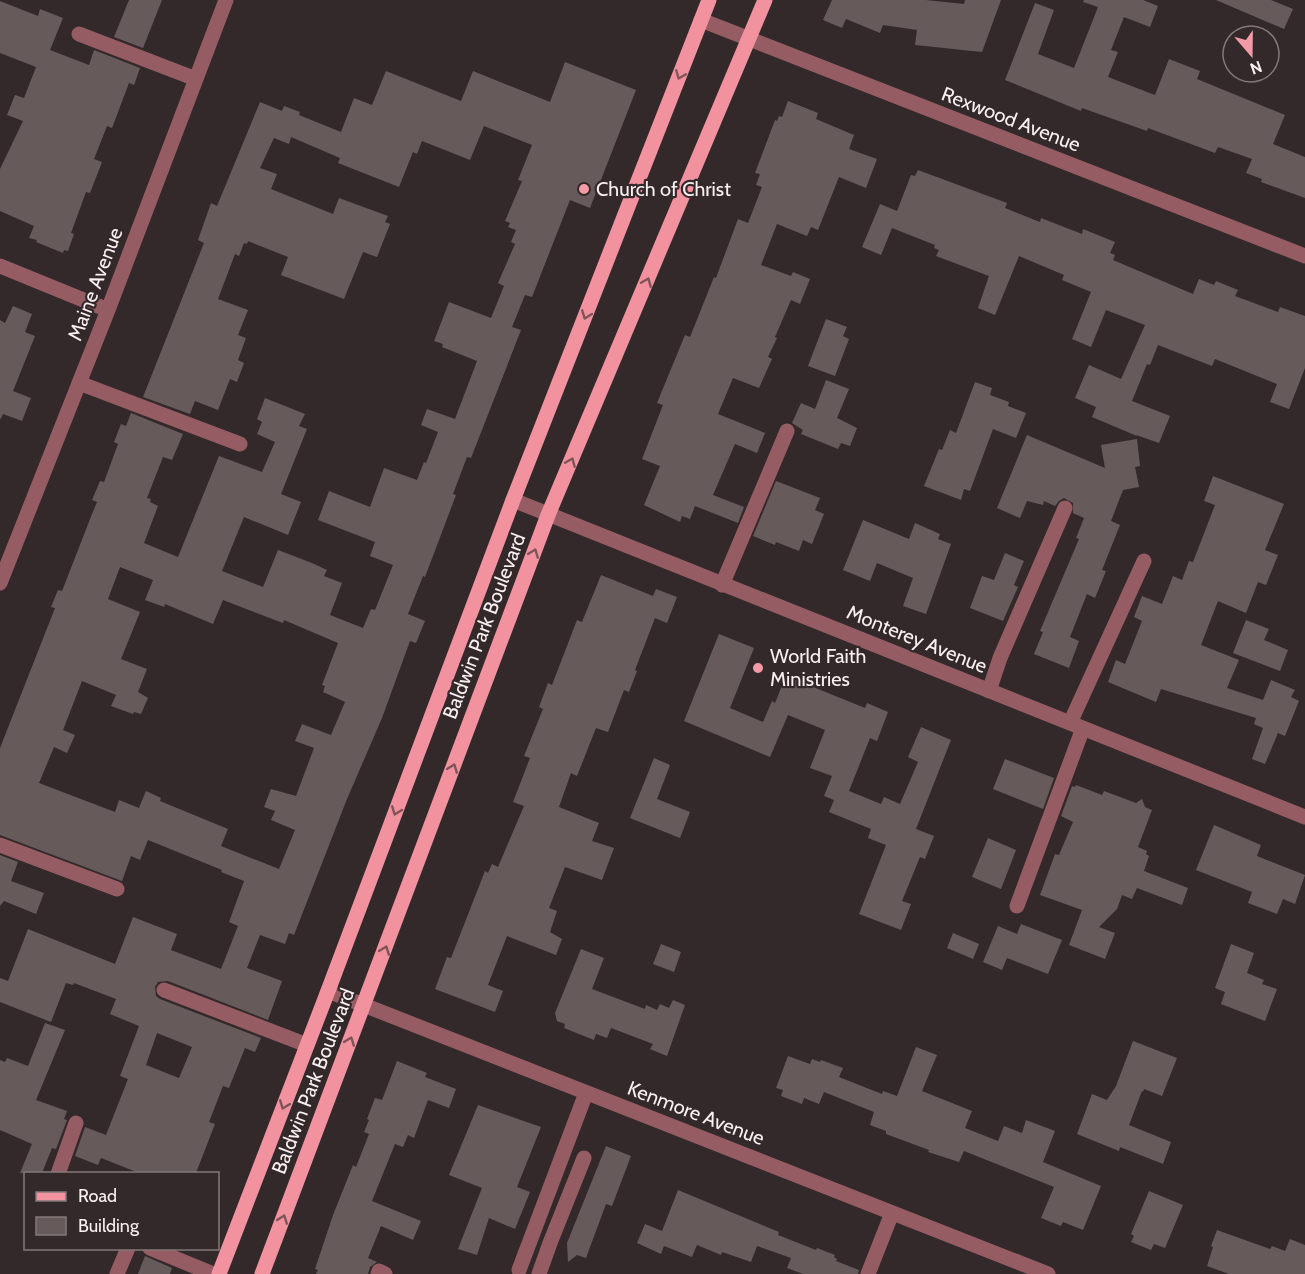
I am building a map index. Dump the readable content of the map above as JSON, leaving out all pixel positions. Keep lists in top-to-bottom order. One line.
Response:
{"streets":{"main road":["Baldwin Park Boulevard"],"street":["Rexwood Avenue","Maine Avenue","Monterey Avenue","Kenmore Avenue"]},"crossings":[["Rexwood Avenue","Baldwin Park Boulevard"],["Baldwin Park Boulevard","Monterey Avenue"],["Baldwin Park Boulevard","Kenmore Avenue"]],"places":["Church of Christ","World Faith Ministries"],"legend":["Road","Building"],"north":"bottom"}
